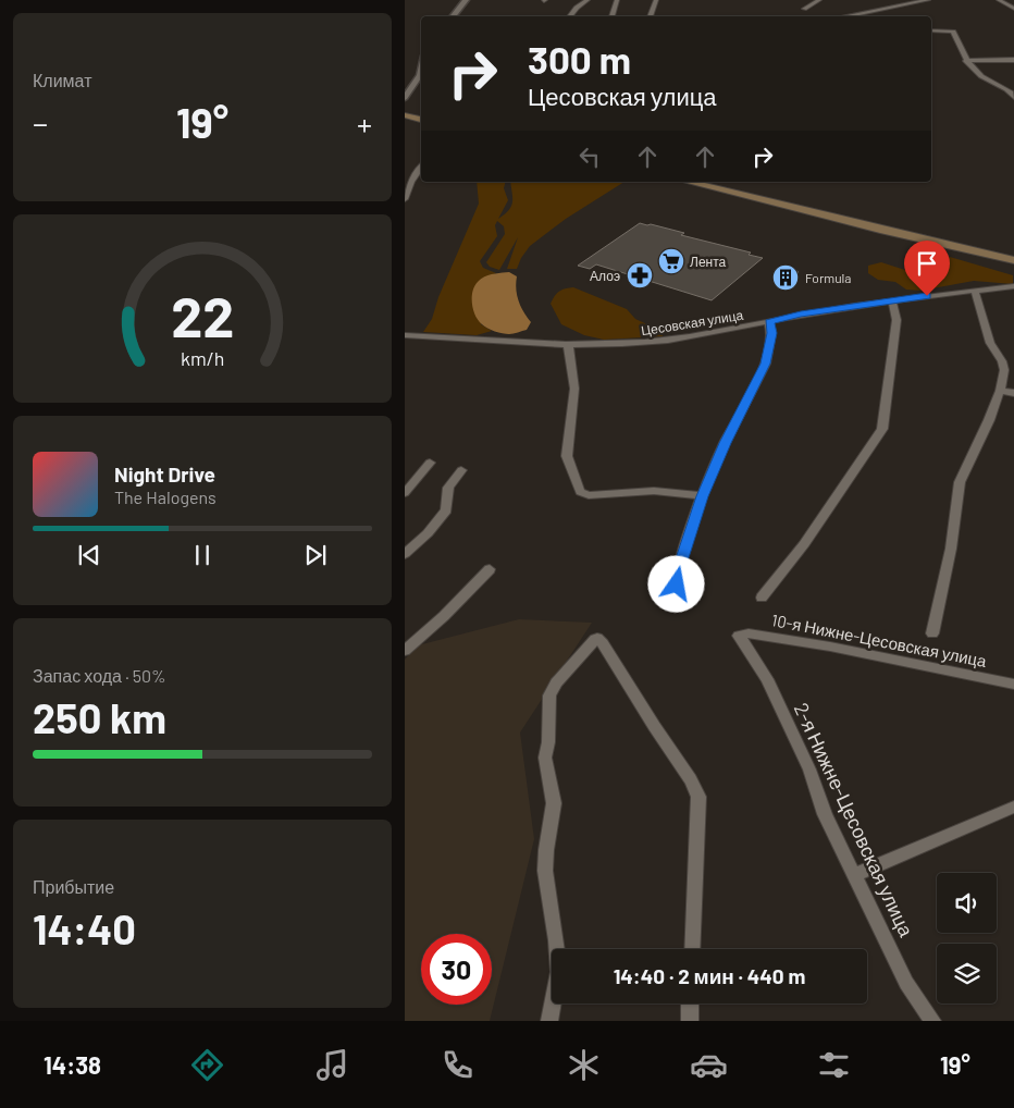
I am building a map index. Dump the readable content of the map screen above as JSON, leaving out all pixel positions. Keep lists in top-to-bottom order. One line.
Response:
{"streets":{"street":["Цесовская улица","10-я Нижне-Цесовская улица","2-я Нижне-Цесовская улица"]},"crossings":[["10-я Нижне-Цесовская улица","2-я Нижне-Цесовская улица"]],"places":{"supermarket":["Лента"],"pharmacy":["Алоэ"],"building":["Formula"]},"page":{"tile":["Климат",["Запас хода · 50%","250 km"],["Прибытие","14:40"]],"turn":["300 m","Цесовская улица"],"heat":["−","19°","+"],"song":["Night Drive","The Halogens"],"limit":"30","trip":"14:40 · 2 мин · 440 m","tabs":["14:38","19°"],"gauge":["22","km/h"]}}
